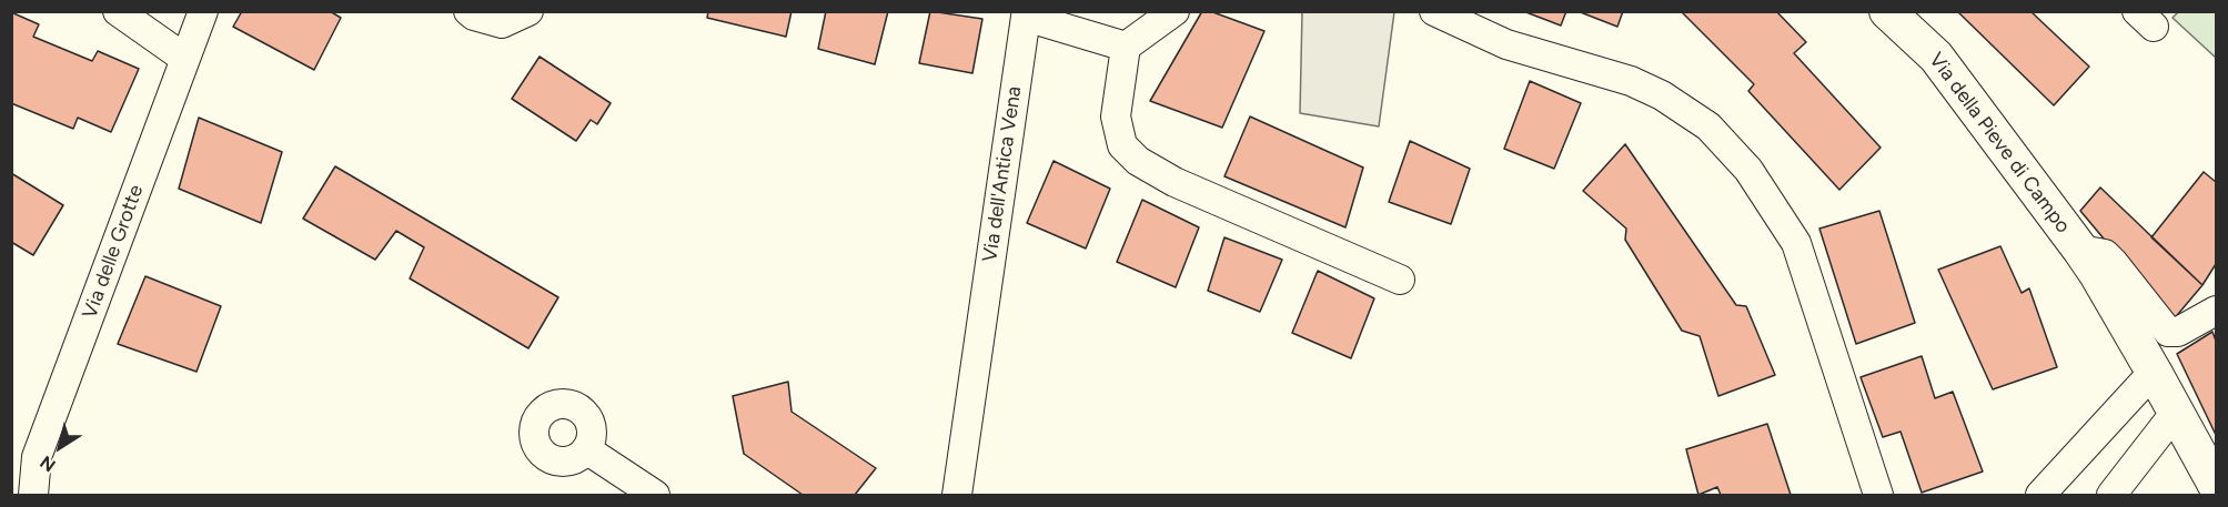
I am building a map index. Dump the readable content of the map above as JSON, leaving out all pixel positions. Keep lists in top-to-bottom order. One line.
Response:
{"streets":{"street":["Via della Pieve di Campo","Via dell'Antica Vena","Via delle Grotte"]},"north":"bottom left"}
